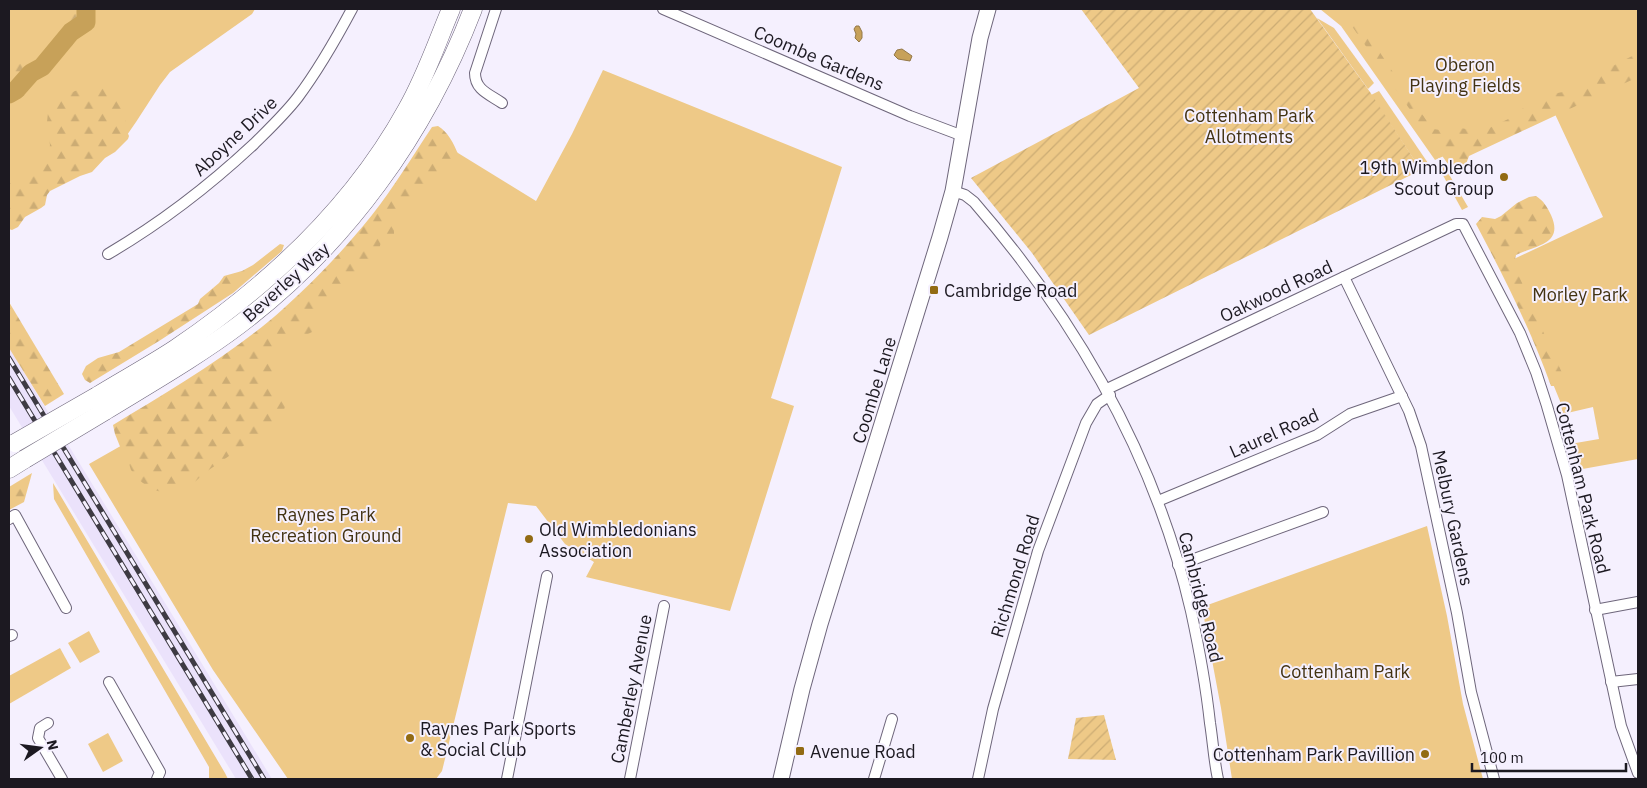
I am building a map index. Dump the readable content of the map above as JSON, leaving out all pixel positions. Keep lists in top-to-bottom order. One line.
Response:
{"streets":{"highway":["Beverley Way"],"main road":["Coombe Lane"],"street":["Coombe Gardens","Aboyne Drive","Oakwood Road","Laurel Road","Cottenham Park Road","Melbury Gardens","Richmond Road","Cambridge Road","Camberley Avenue"]},"crossings":[["Coombe Gardens","Coombe Lane"],["Oakwood Road","Cottenham Park Road"],["Oakwood Road","Melbury Gardens"],["Oakwood Road","Richmond Road"],["Oakwood Road","Cambridge Road"],["Coombe Lane","Cambridge Road"],["Laurel Road","Melbury Gardens"],["Laurel Road","Cambridge Road"],["Richmond Road","Cambridge Road"]],"parks":["Oberon Playing Fields","Cottenham Park Allotments","Morley Park","Raynes Park Recreation Ground","Cottenham Park"],"places":{"other":["19th Wimbledon Scout Group","Old Wimbledonians Association","Raynes Park Sports & Social Club","Cottenham Park Pavillion"],"transit":["Cambridge Road","Avenue Road"]},"scale_bar":"100 m","north":"right"}
